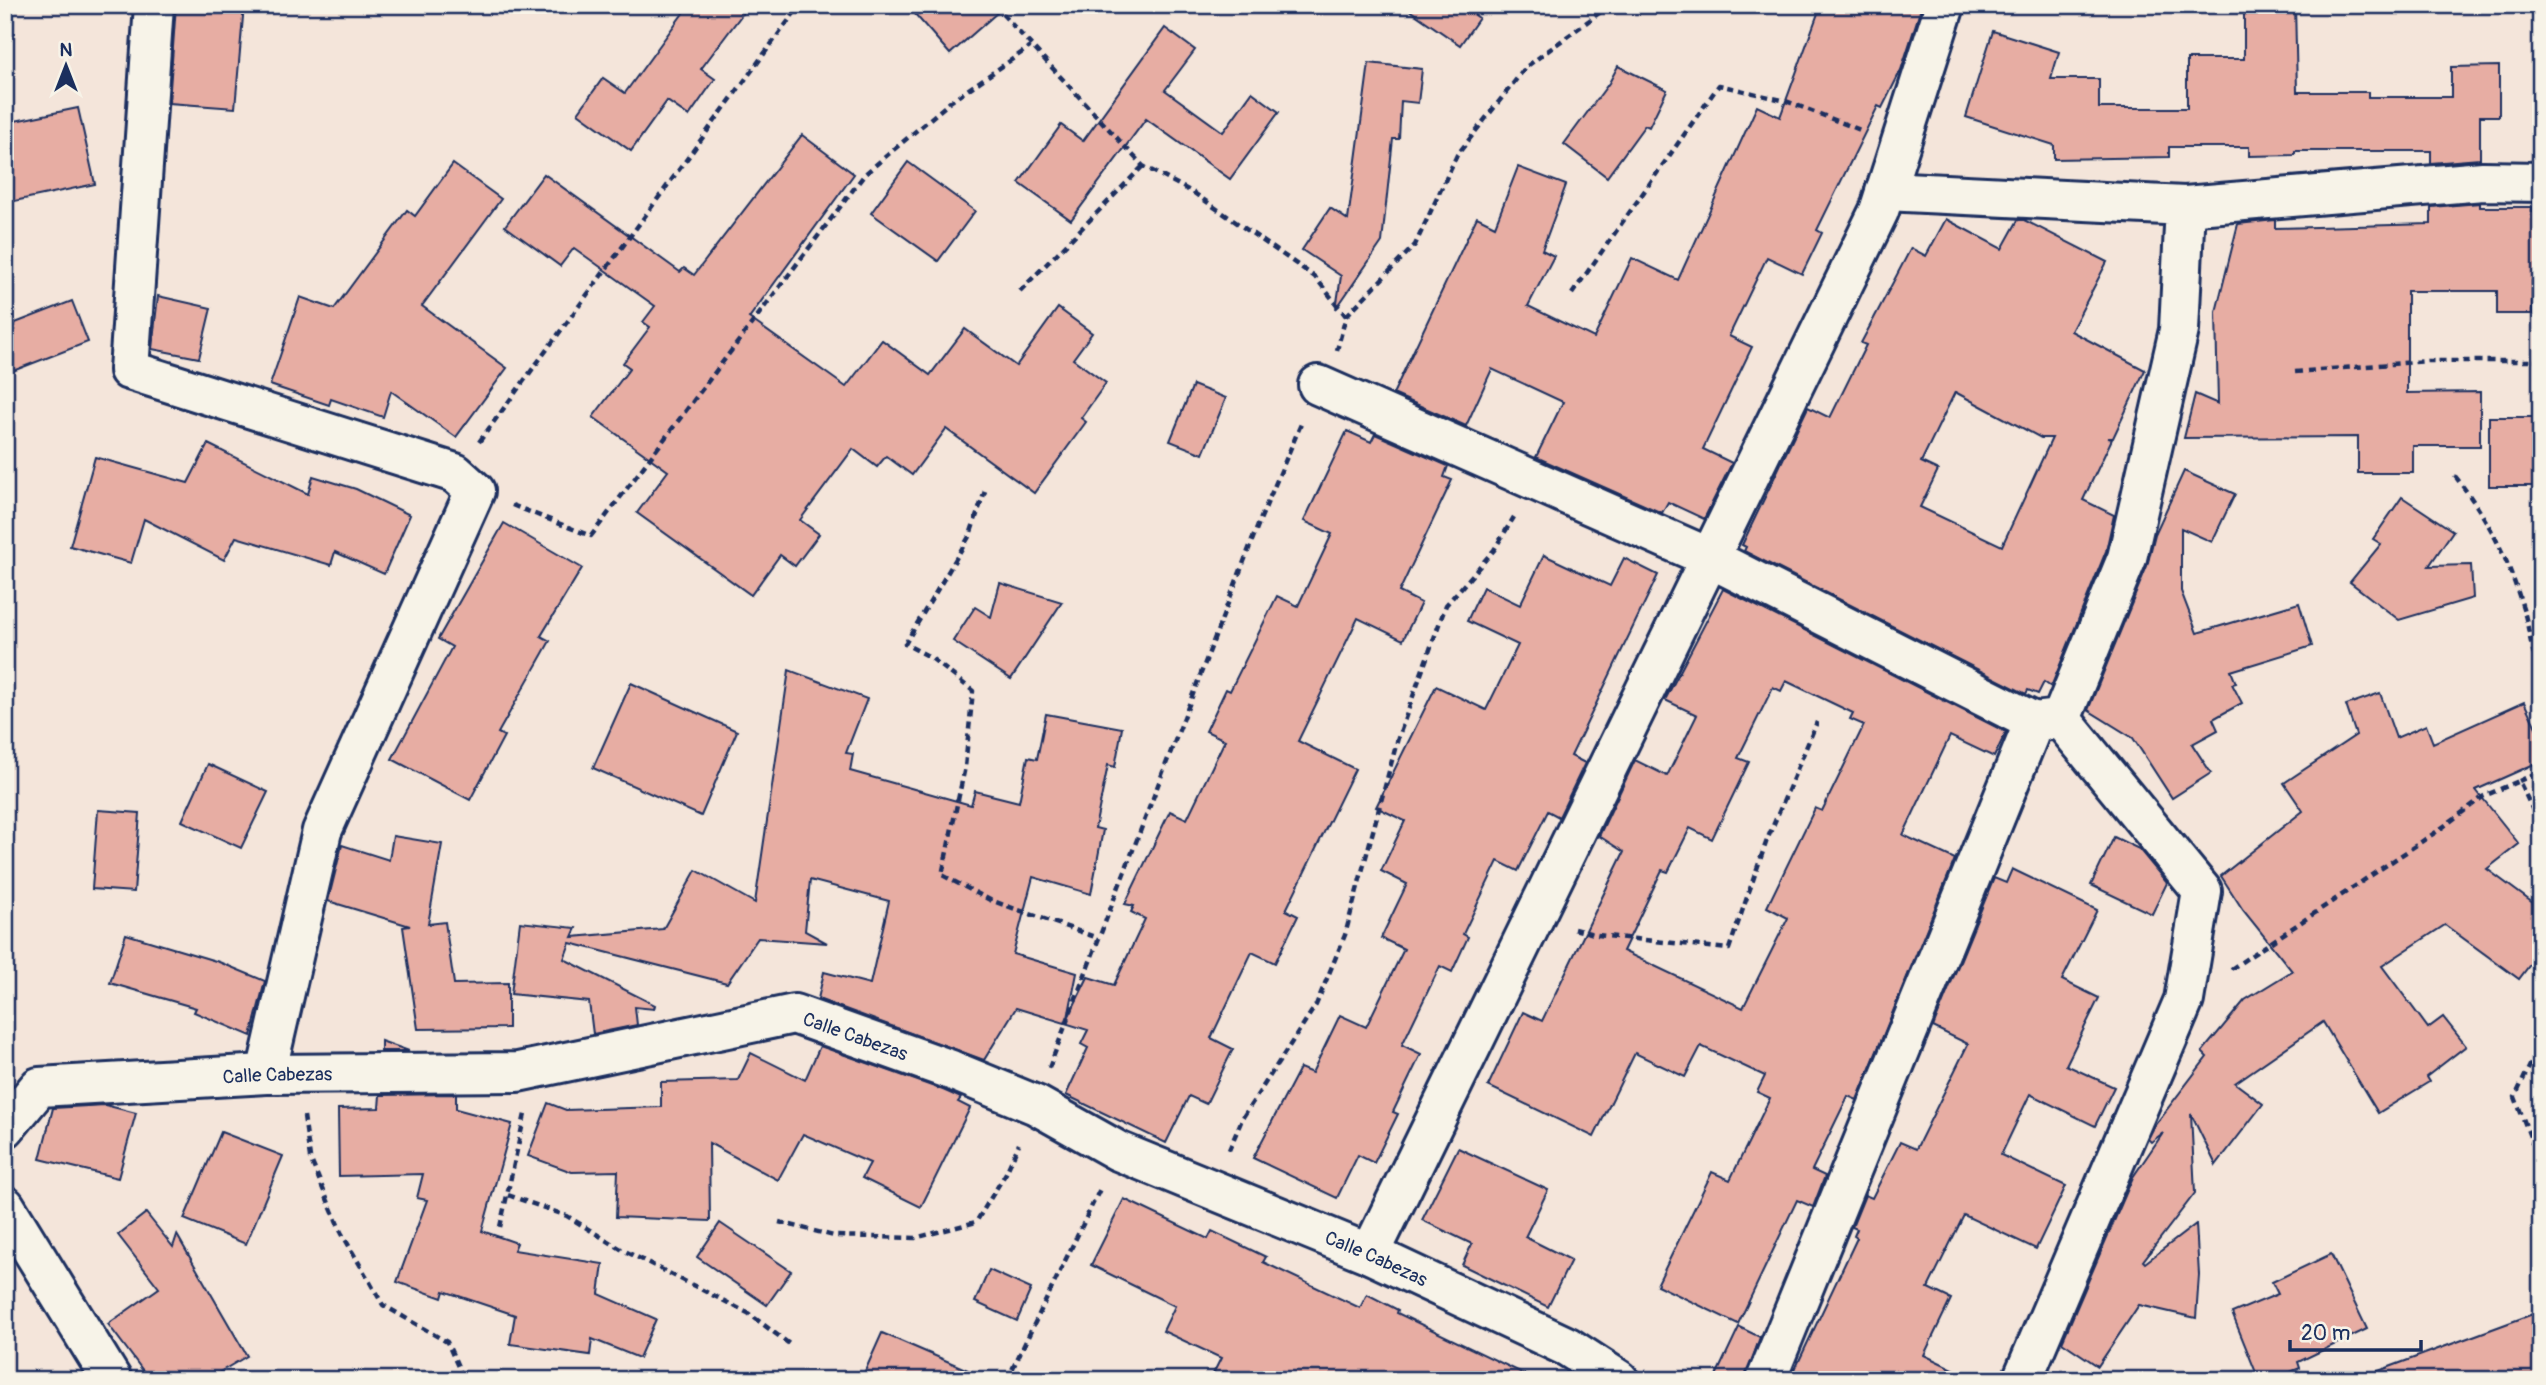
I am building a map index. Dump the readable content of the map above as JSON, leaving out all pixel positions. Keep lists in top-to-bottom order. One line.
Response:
{"streets":{"street":["Calle Cabezas"]},"scale_bar":"20 m","north":"top"}
